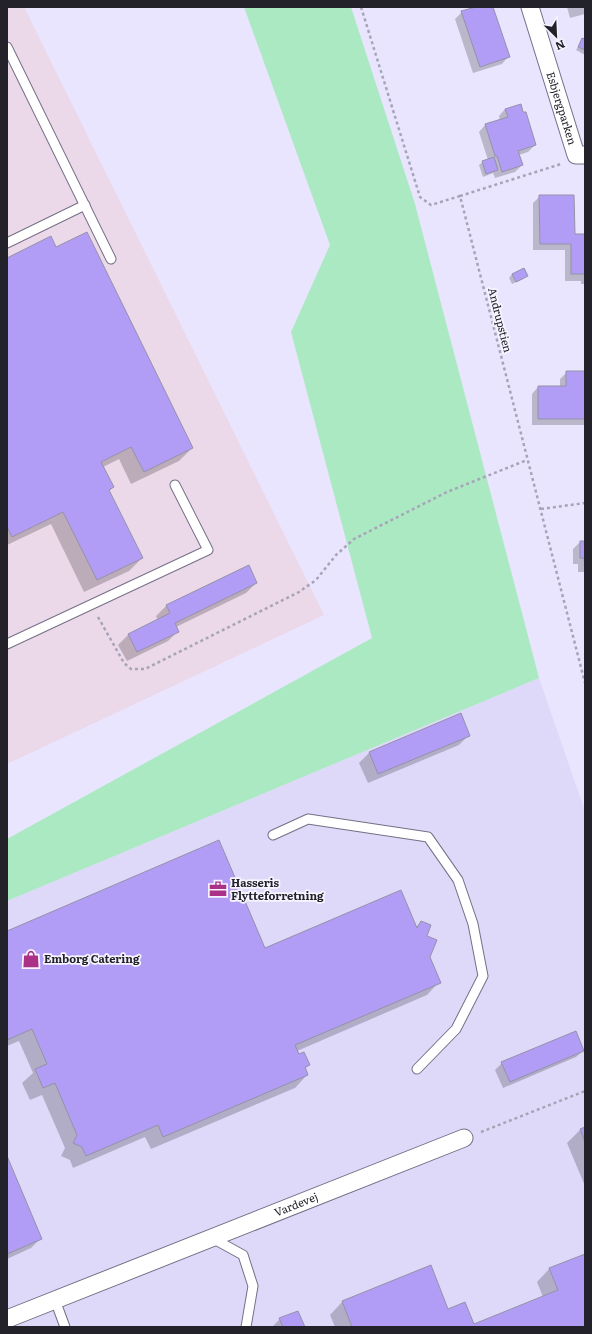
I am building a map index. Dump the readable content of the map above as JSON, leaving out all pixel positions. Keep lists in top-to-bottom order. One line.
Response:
{"streets":{"street":["Esbjergparken","Vardevej"],"path":["Andrupstien"]},"places":{"office":["Hasseris Flytteforretning"],"shop":["Emborg Catering"]},"north":"bottom right"}
